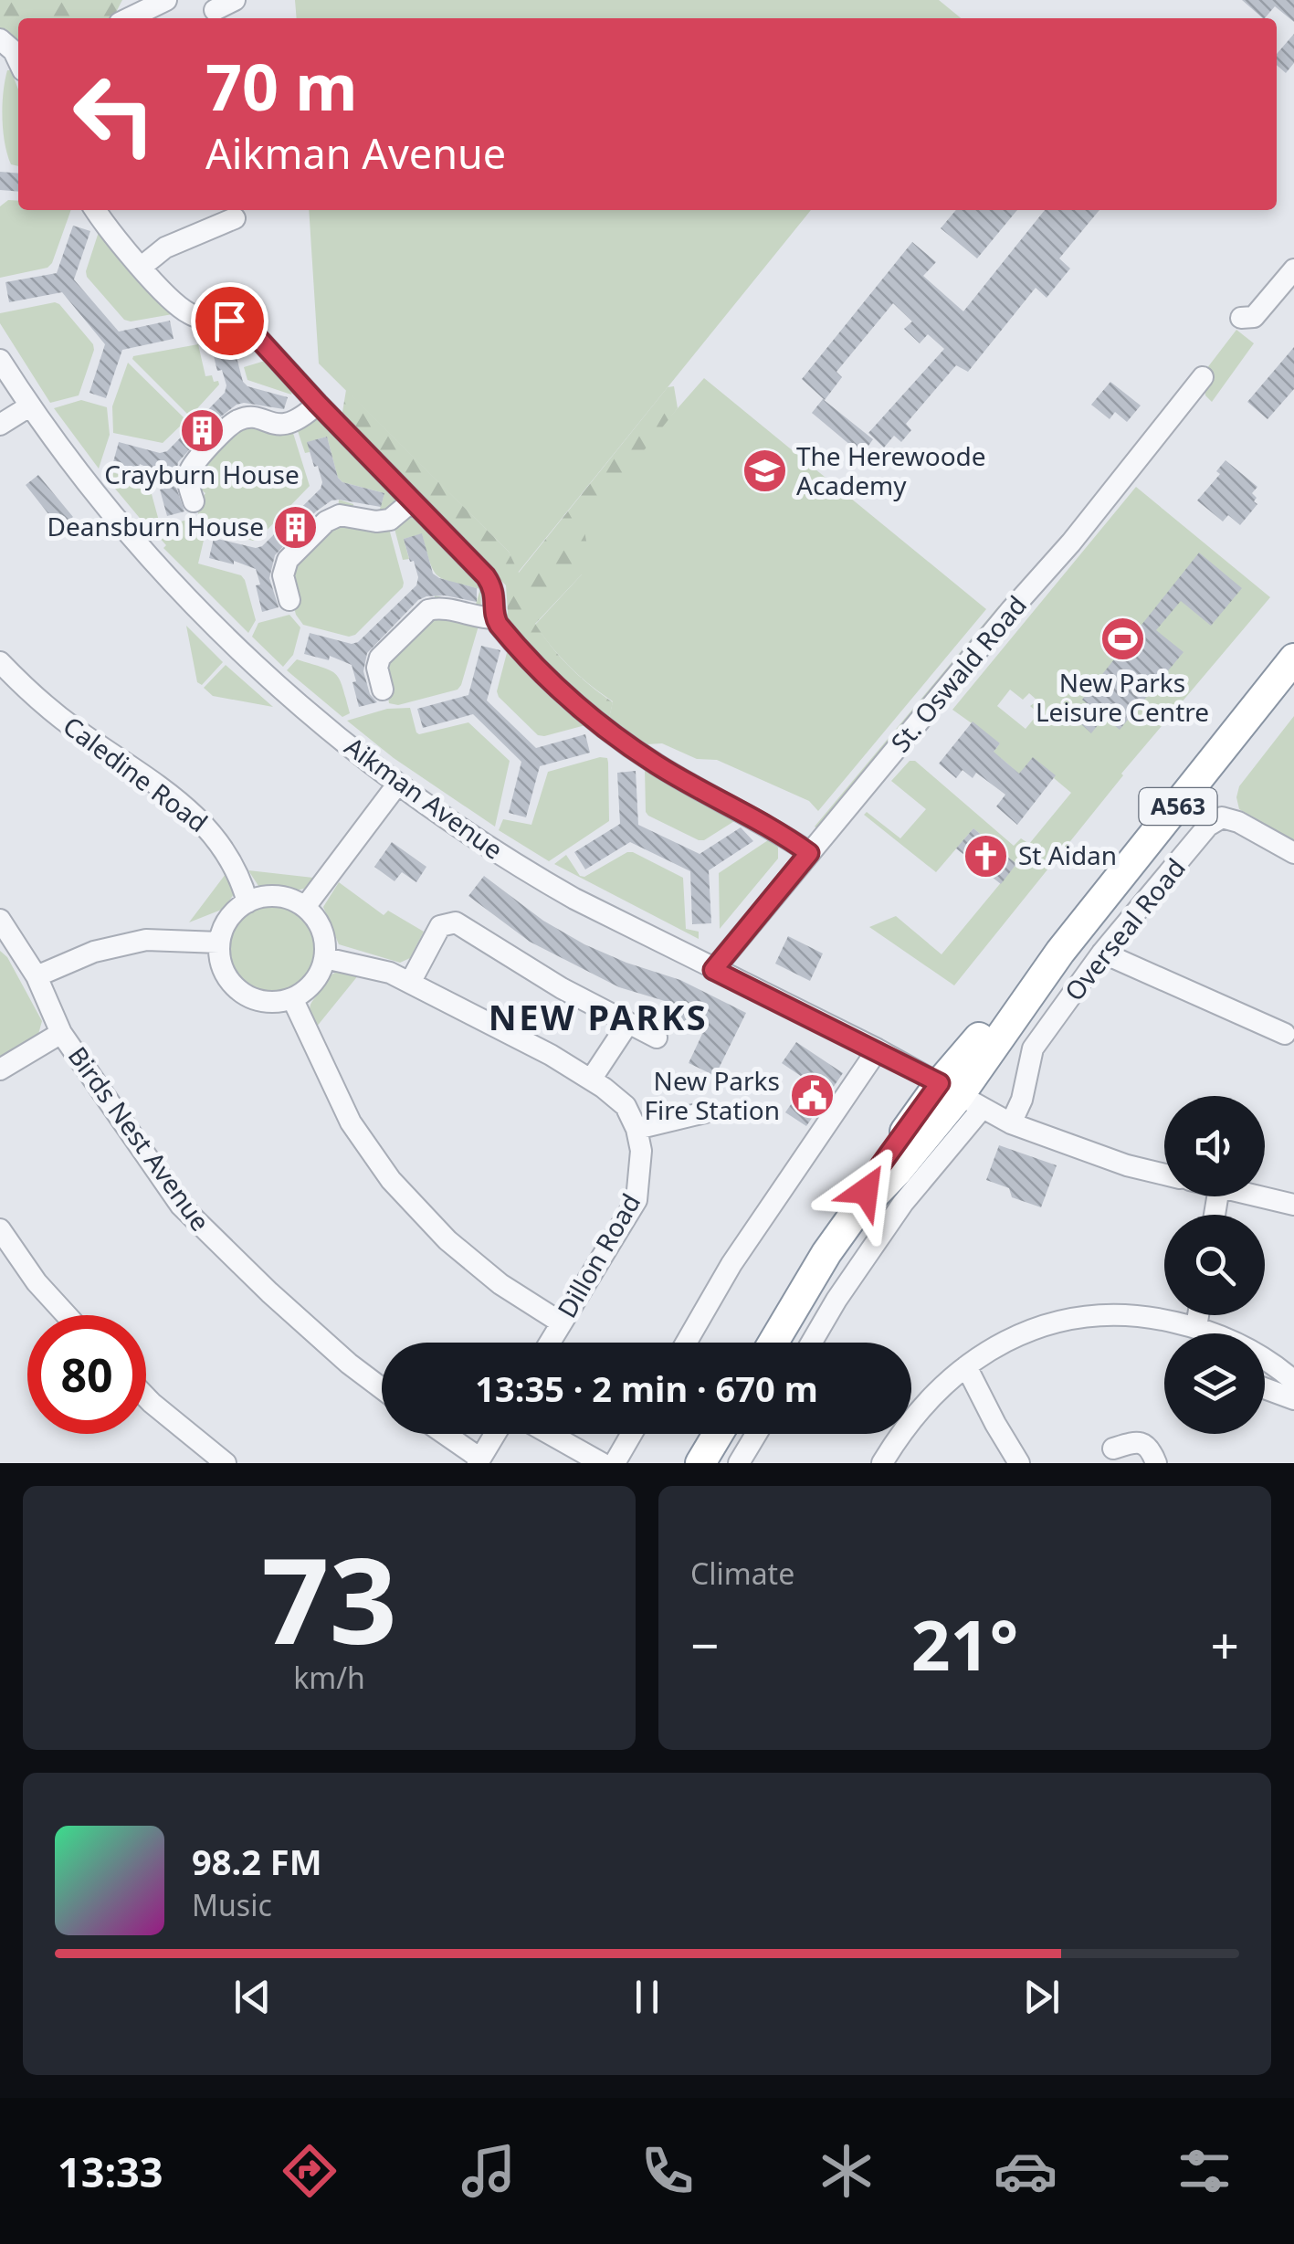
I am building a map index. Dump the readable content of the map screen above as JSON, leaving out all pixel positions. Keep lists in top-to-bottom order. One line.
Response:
{"streets":{"highway":["A563"],"street":["St. Oswald Road","Caledine Road","Aikman Avenue","Overseal Road","Birds Nest Avenue","Dillon Road"]},"crossings":[["St. Oswald Road","Aikman Avenue"],["Aikman Avenue","A563"],["Aikman Avenue","Overseal Road"]],"districts":["NEW PARKS"],"places":{"building":["Crayburn House","Deansburn House"],"school or university":["The Herewoode Academy"],"sports":["New Parks Leisure Centre"],"church":["St Aidan"],"public building":["New Parks Fire Station"]},"page":{"turn":["70 m","Aikman Avenue"],"limit":"80","trip":"13:35 · 2 min · 670 m","tile":[["73","km/h"],"Climate"],"heat":["−","21°","+"],"song":["98.2 FM","Music"],"tabs":"13:33"}}
